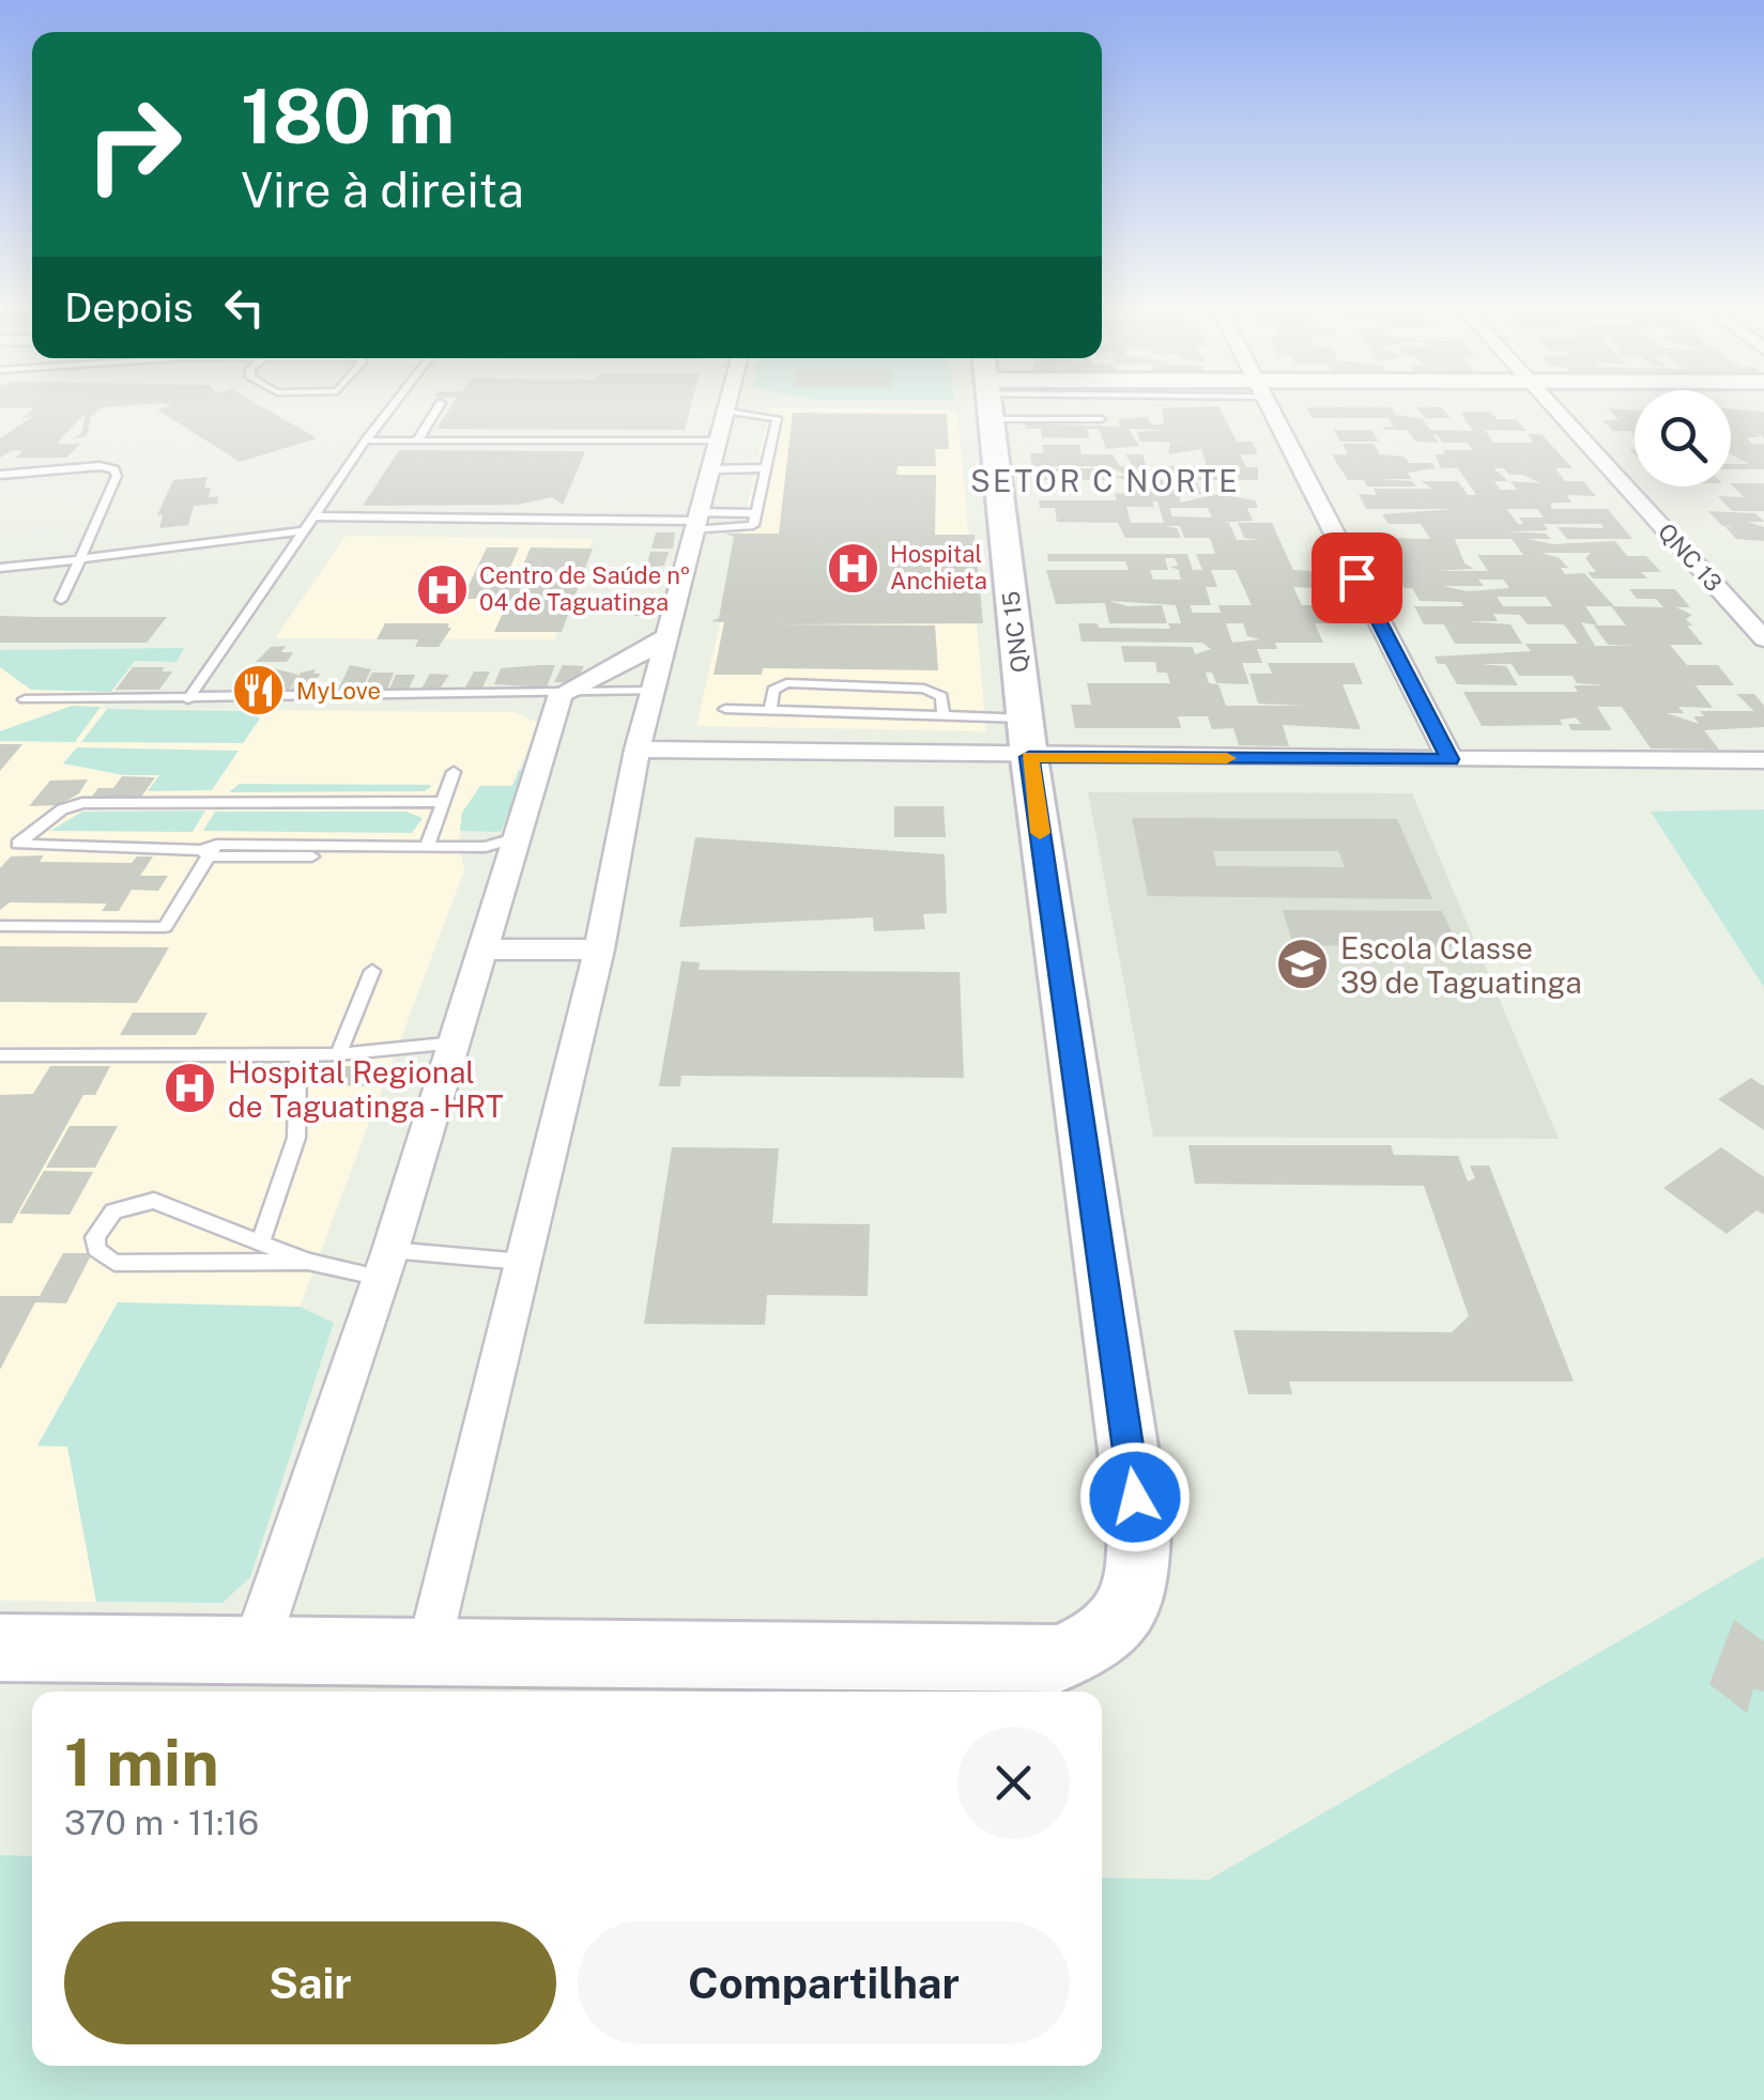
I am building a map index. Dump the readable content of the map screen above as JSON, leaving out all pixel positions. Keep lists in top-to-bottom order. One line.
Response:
{"streets":{"street":["QNC 13","QNC 15"]},"districts":["SETOR C NORTE"],"places":{"hospital":["Hospital Anchieta","Centro de Saúde nº 04 de Taguatinga","Hospital Regional de Taguatinga - HRT"],"restaurant":["MyLove"],"school or university":["Escola Classe 39 de Taguatinga"]},"page":{"turn":["180 m","Vire à direita"],"then":"Depois","heading":["1 min","370 m · 11:16"],"buttons":["Sair","Compartilhar"]}}
